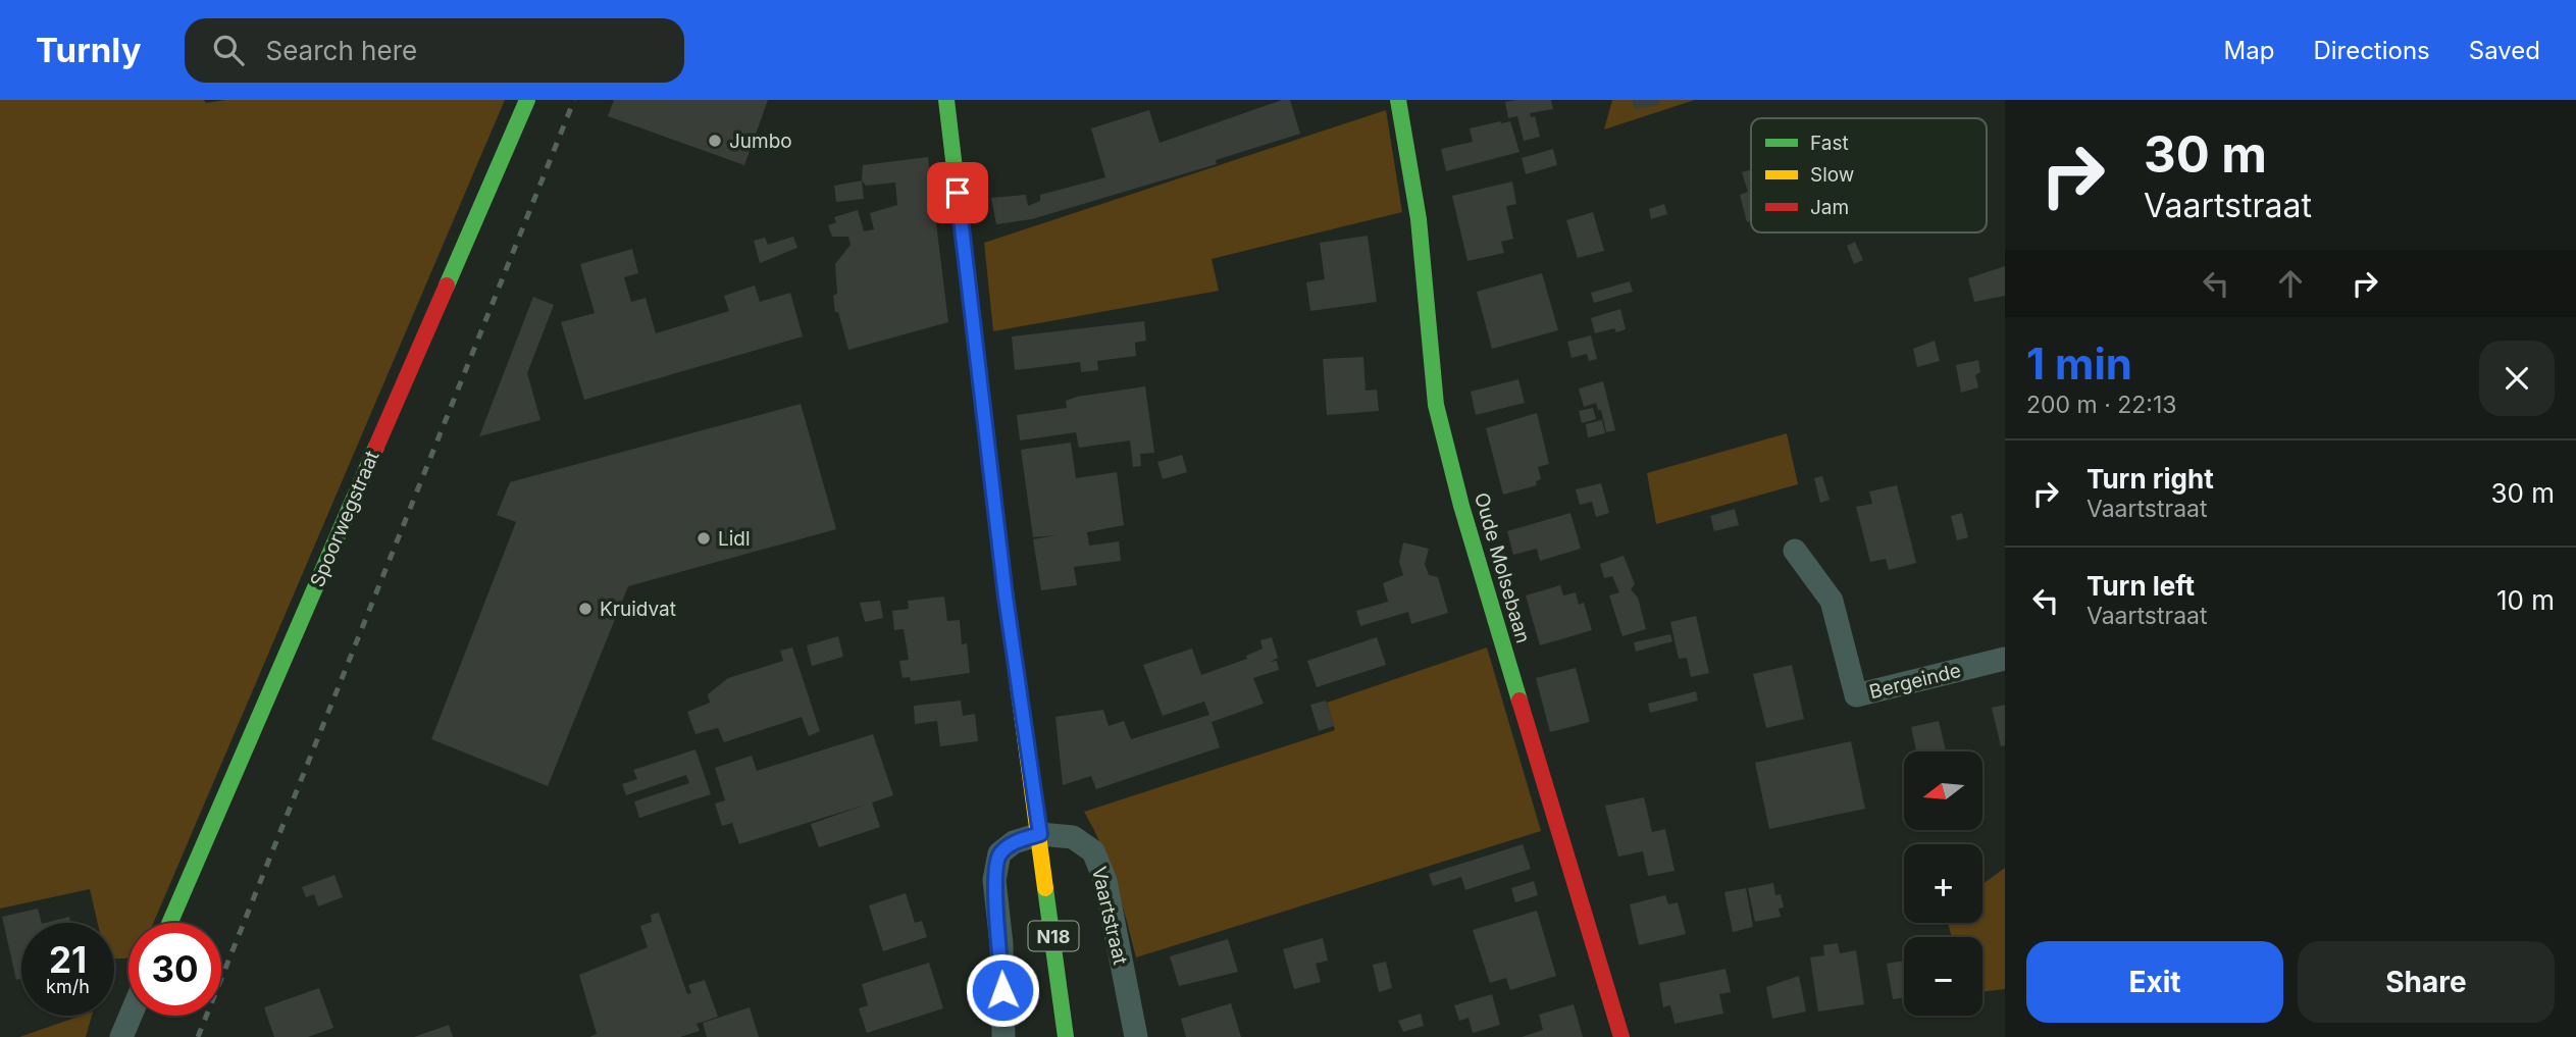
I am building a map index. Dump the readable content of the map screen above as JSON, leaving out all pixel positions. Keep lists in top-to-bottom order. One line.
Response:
{"streets":{"street":["Spoorwegstraat","Oude Molsebaan","Bergeinde","Vaartstraat","N18"]},"crossings":[["Vaartstraat","N18"]],"places":["Jumbo","Lidl","Kruidvat"],"legend":["Fast","Slow","Jam"],"north":"left","page":{"header":"Turnly","search":"Search here","nav":["Map","Directions","Saved"],"turn":["30 m","Vaartstraat"],"heading":["1 min","200 m · 22:13"],"list":[{"name":"Turn right","note":"Vaartstraat","value":"30 m"},{"name":"Turn left","note":"Vaartstraat","value":"10 m"}],"map_buttons":["+","−"],"speed":"21 km/h","limit":"30","buttons":["Exit","Share"]}}
